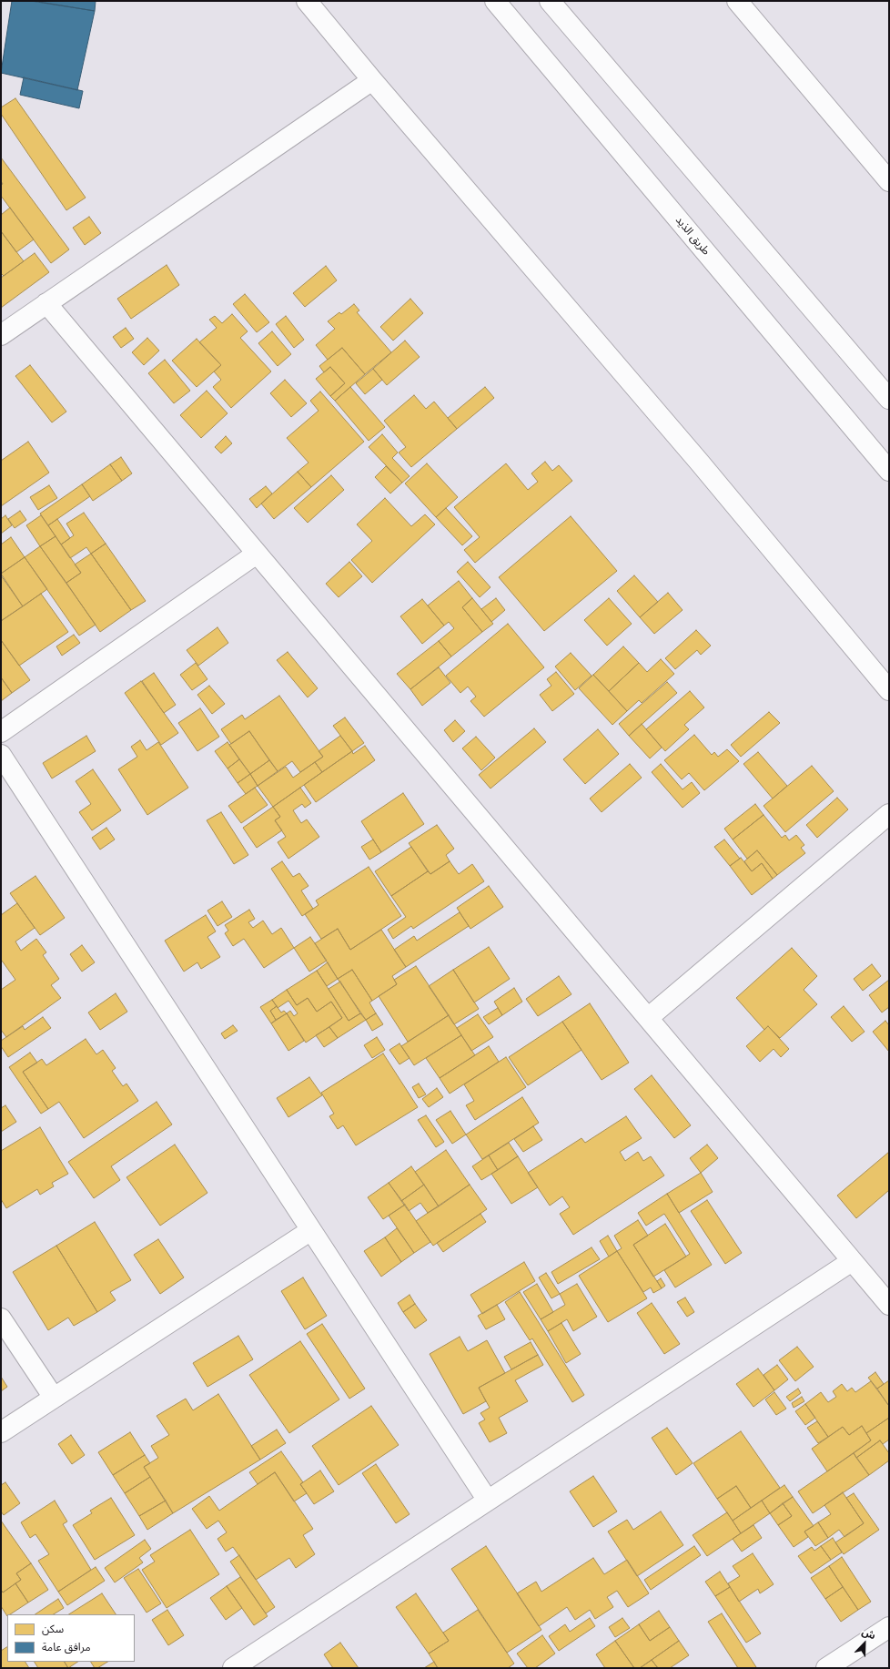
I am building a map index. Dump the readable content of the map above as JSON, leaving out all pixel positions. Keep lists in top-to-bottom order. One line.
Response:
{"streets":{"main road":["طريق الذيد"]},"legend":["سكن","مرافق عامة"],"north":"top right"}
